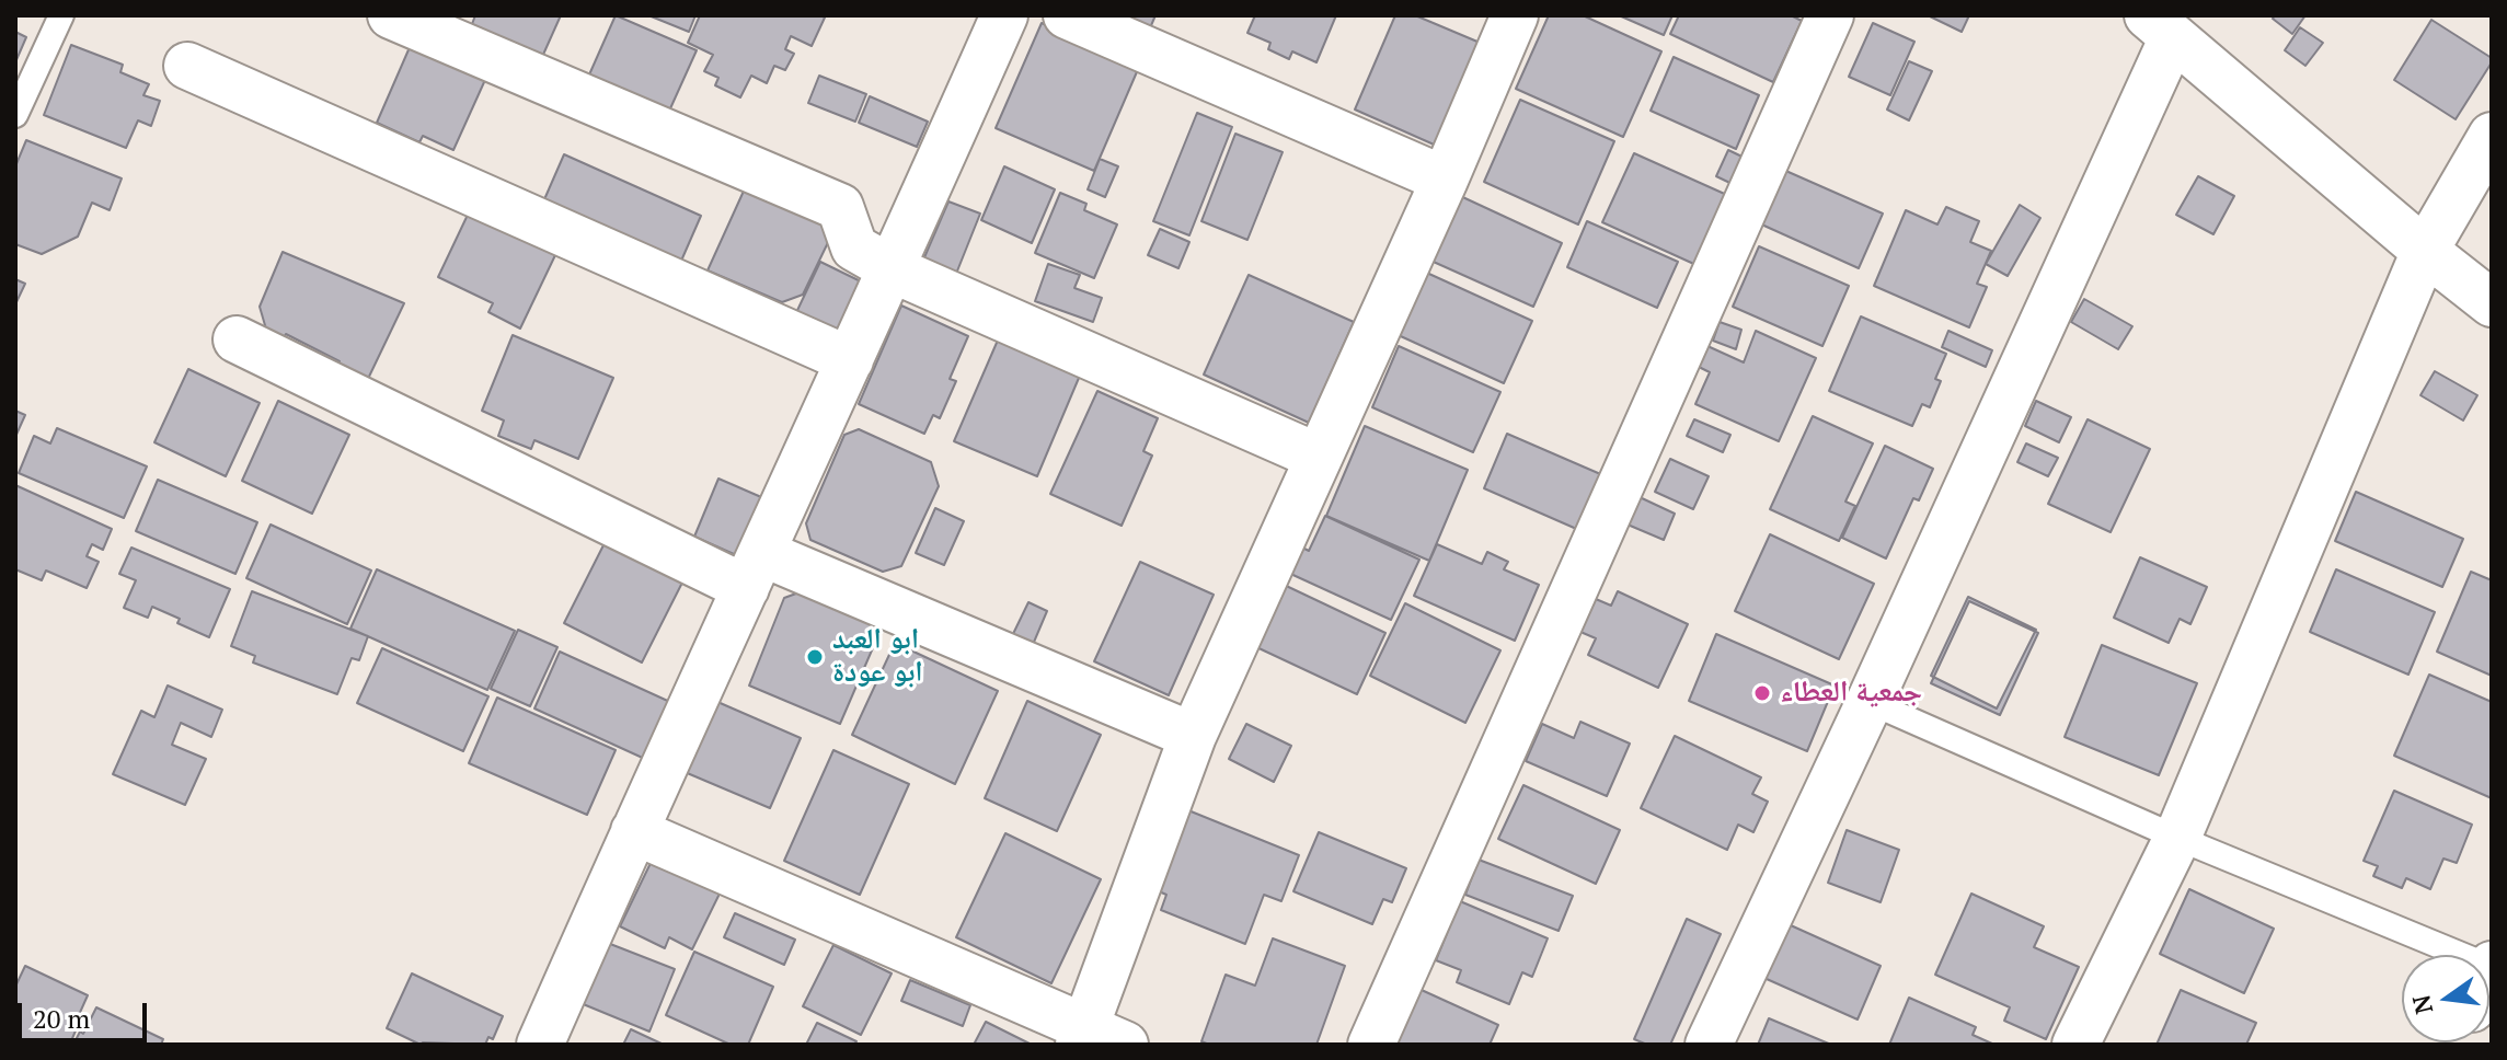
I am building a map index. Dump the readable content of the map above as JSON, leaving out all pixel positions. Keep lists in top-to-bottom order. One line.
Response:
{"places":["ابو العبد ابو عودة","جمعية العطاء"],"scale_bar":"20 m","north":"left"}
